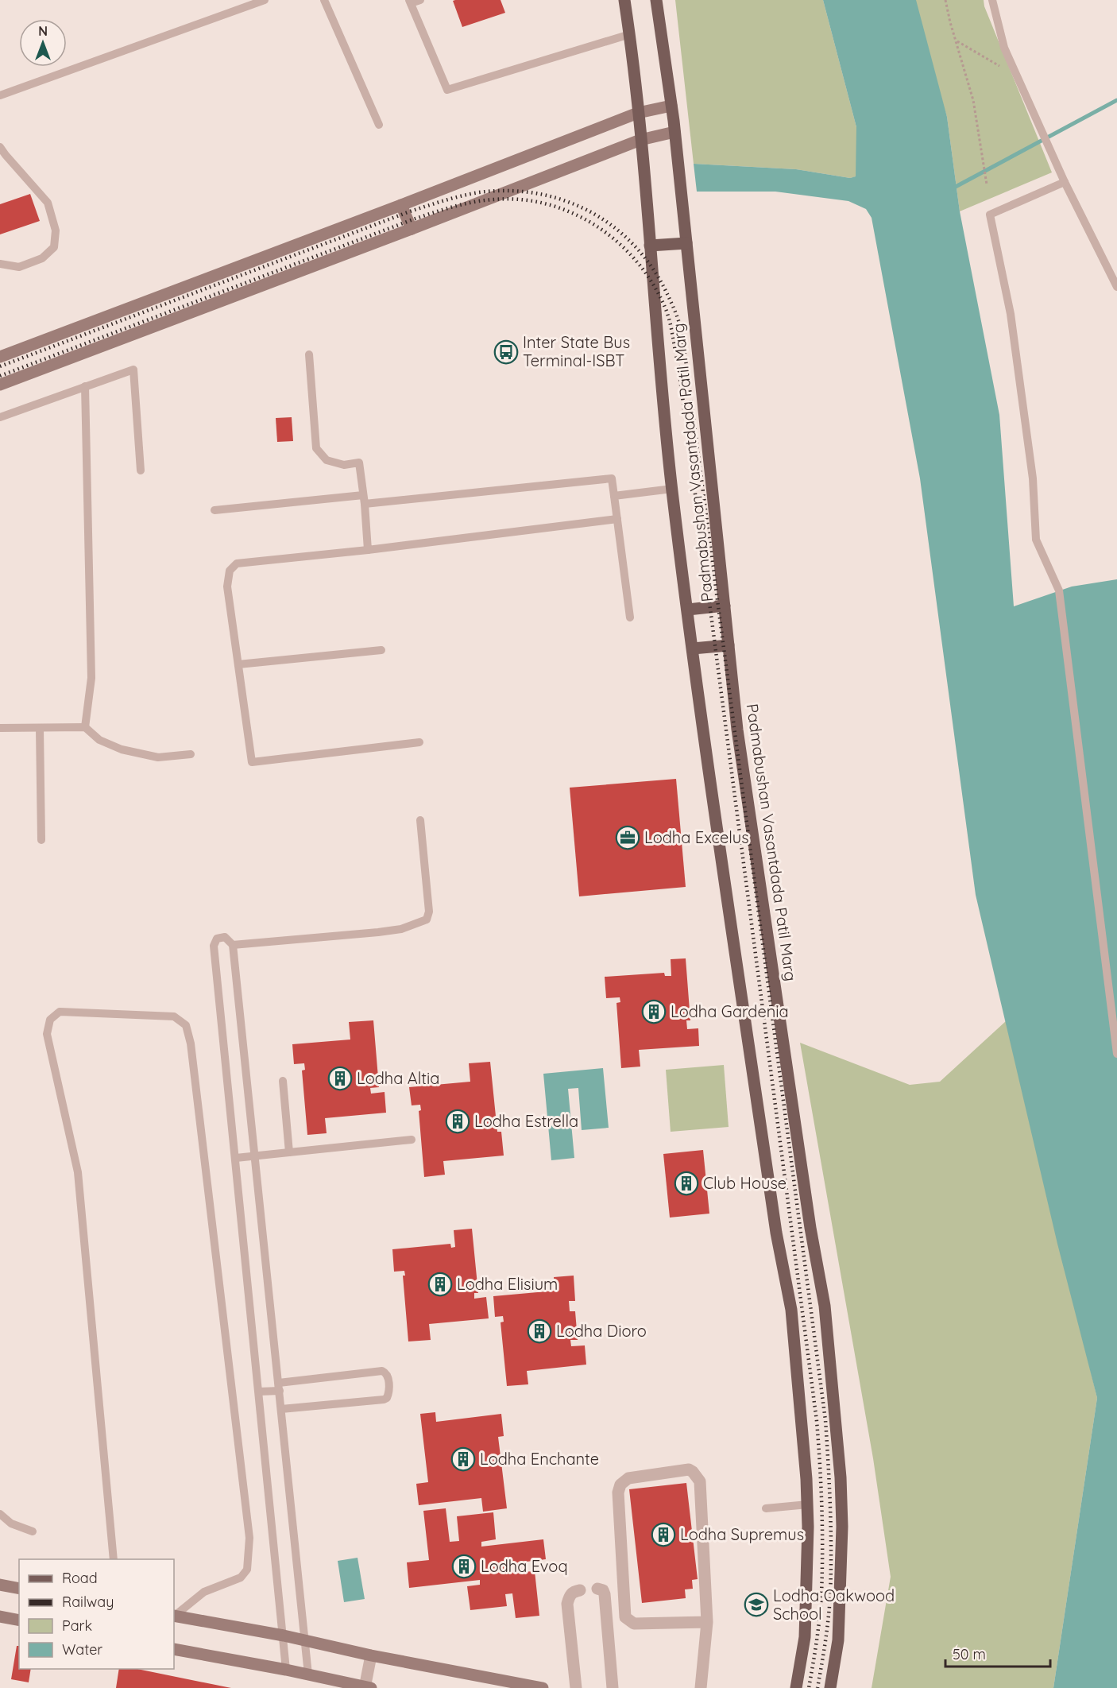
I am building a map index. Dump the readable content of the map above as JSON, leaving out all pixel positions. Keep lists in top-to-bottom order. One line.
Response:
{"streets":{"main road":["Padmabushan Vasantdada Patil Marg"]},"places":{"bus stop":["Inter State Bus Terminal-ISBT"],"office":["Lodha Excelus"],"building":["Lodha Gardenia","Lodha Altia","Lodha Estrella","Club House","Lodha Elisium","Lodha Dioro","Lodha Enchante","Lodha Supremus","Lodha Evoq"],"school or university":["Lodha Oakwood School"]},"legend":["Road","Railway","Park","Water"],"scale_bar":"50 m","north":"top"}
